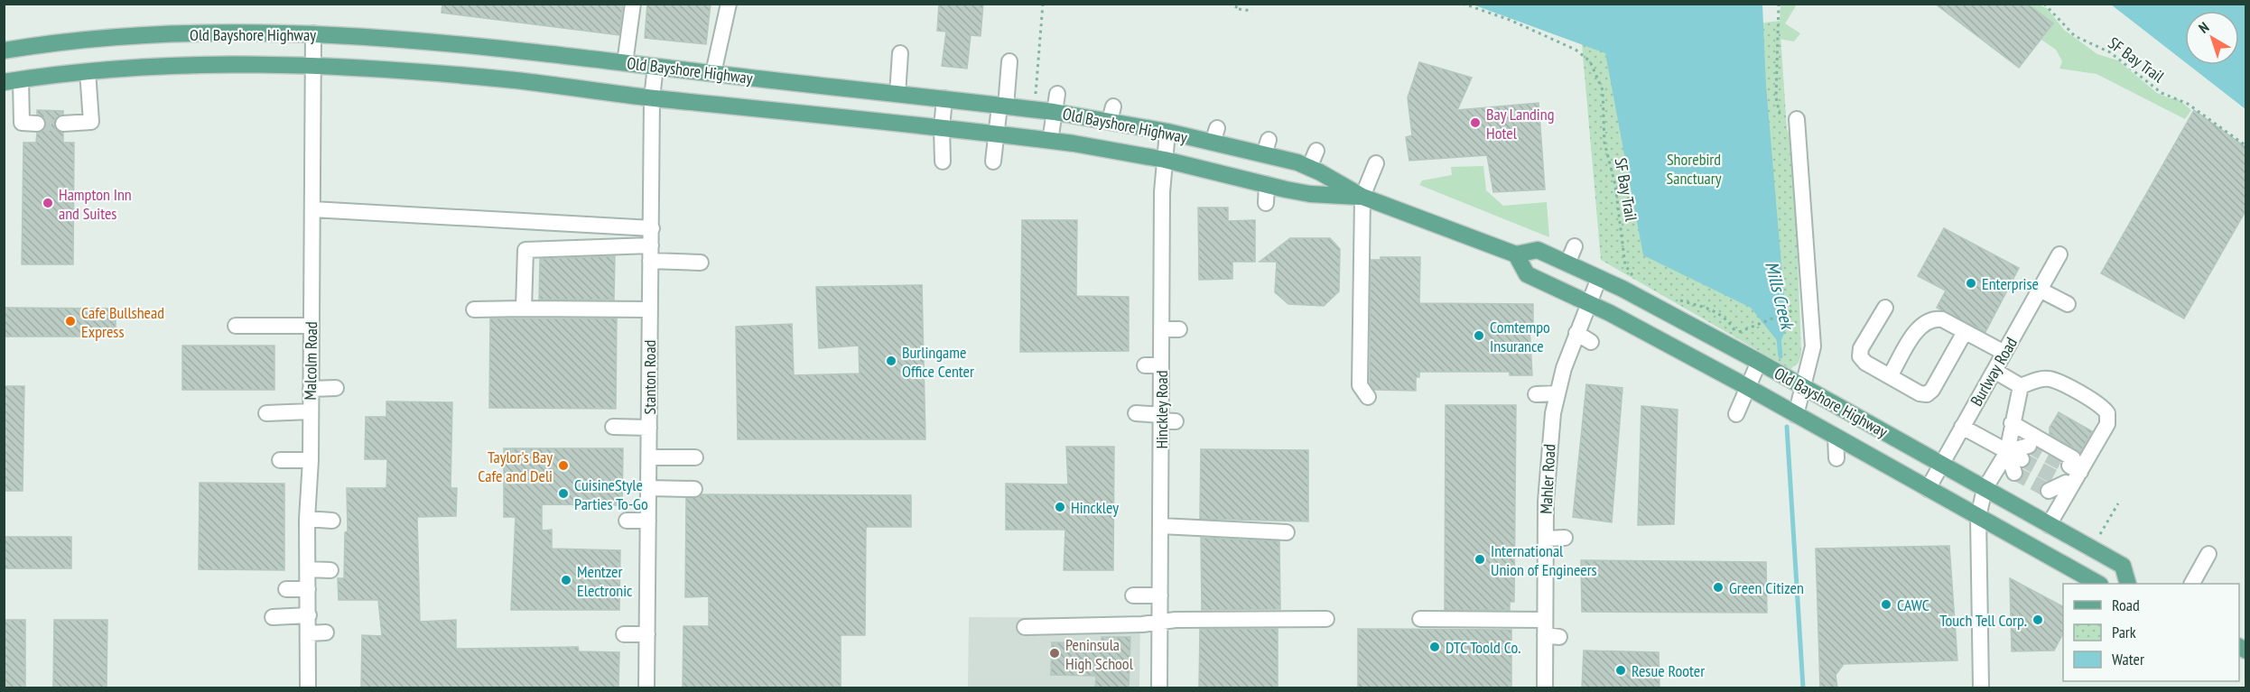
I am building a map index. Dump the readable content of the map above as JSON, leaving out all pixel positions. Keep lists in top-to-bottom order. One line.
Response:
{"streets":{"main road":["Old Bayshore Highway"],"street":["Malcolm Road","Burlway Road","Stanton Road","Hinckley Road","Mahler Road"],"path":["SF Bay Trail"]},"crossings":[["Old Bayshore Highway","Malcolm Road"],["Old Bayshore Highway","Burlway Road"],["Old Bayshore Highway","Stanton Road"],["Old Bayshore Highway","Hinckley Road"],["Old Bayshore Highway","Mahler Road"]],"water":["Mills Creek"],"parks":["Shorebird Sanctuary"],"places":["Bay Landing Hotel","Hampton Inn and Suites","Enterprise","Cafe Bullshead Express","Comtempo Insurance","Burlingame Office Center","Taylor's Bay Cafe and Deli","CuisineStyle Parties To-Go","Hinckley","International Union of Engineers","Mentzer Electronic","Green Citizen","CAWC","Touch Tell Corp.","DTC Toold Co.","Peninsula High School","Resue Rooter"],"legend":["Road","Park","Water"],"north":"top left"}
